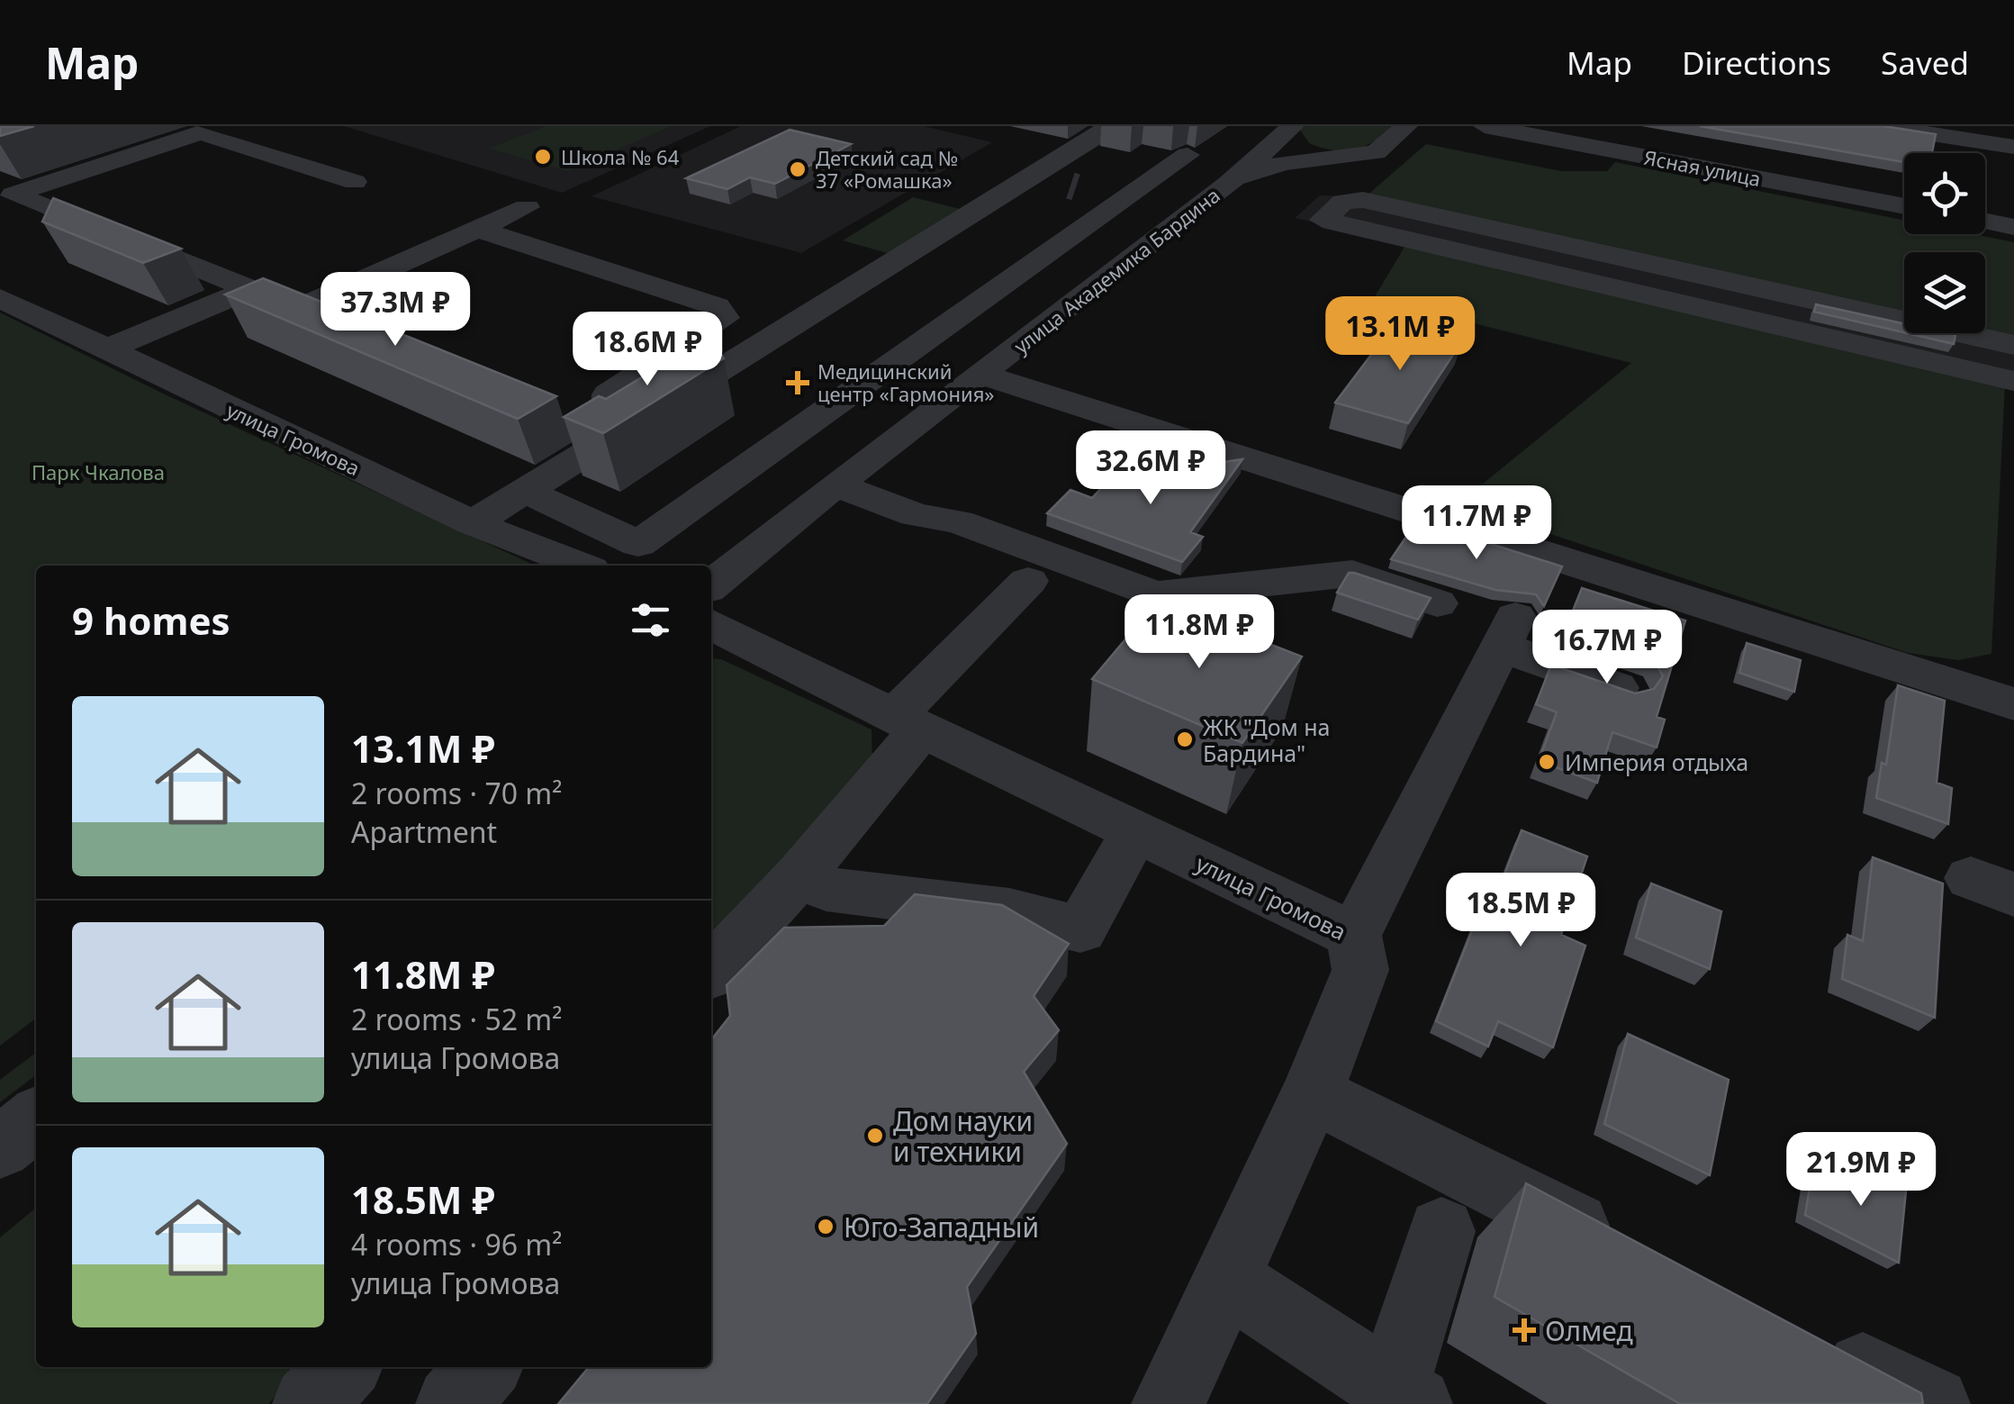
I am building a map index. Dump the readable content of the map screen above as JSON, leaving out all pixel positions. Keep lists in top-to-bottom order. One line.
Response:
{"streets":{"street":["Ясная улица","улица Академика Бардина","улица Громова"]},"parks":["Парк Чкалова"],"places":{"other":["Школа № 64","Детский сад № 37 «Ромашка»","ЖК \"Дом на Бардина\"","Империя отдыха","Дом науки и техники","Юго-Западный"],"health":["Медицинский центр «Гармония»","Олмед"]},"page":{"header":"Map","nav":["Map","Directions","Saved"],"price":["37.3M ₽","13.1M ₽","18.6M ₽","32.6M ₽","11.7M ₽","11.8M ₽","16.7M ₽","18.5M ₽","21.9M ₽"],"heading":"9 homes","list":[{"name":"13.1M ₽","note":"2 rooms · 70 m² · Apartment"},{"name":"11.8M ₽","note":"2 rooms · 52 m² · улица Громова"},{"name":"18.5M ₽","note":"4 rooms · 96 m² · улица Громова"}]}}
